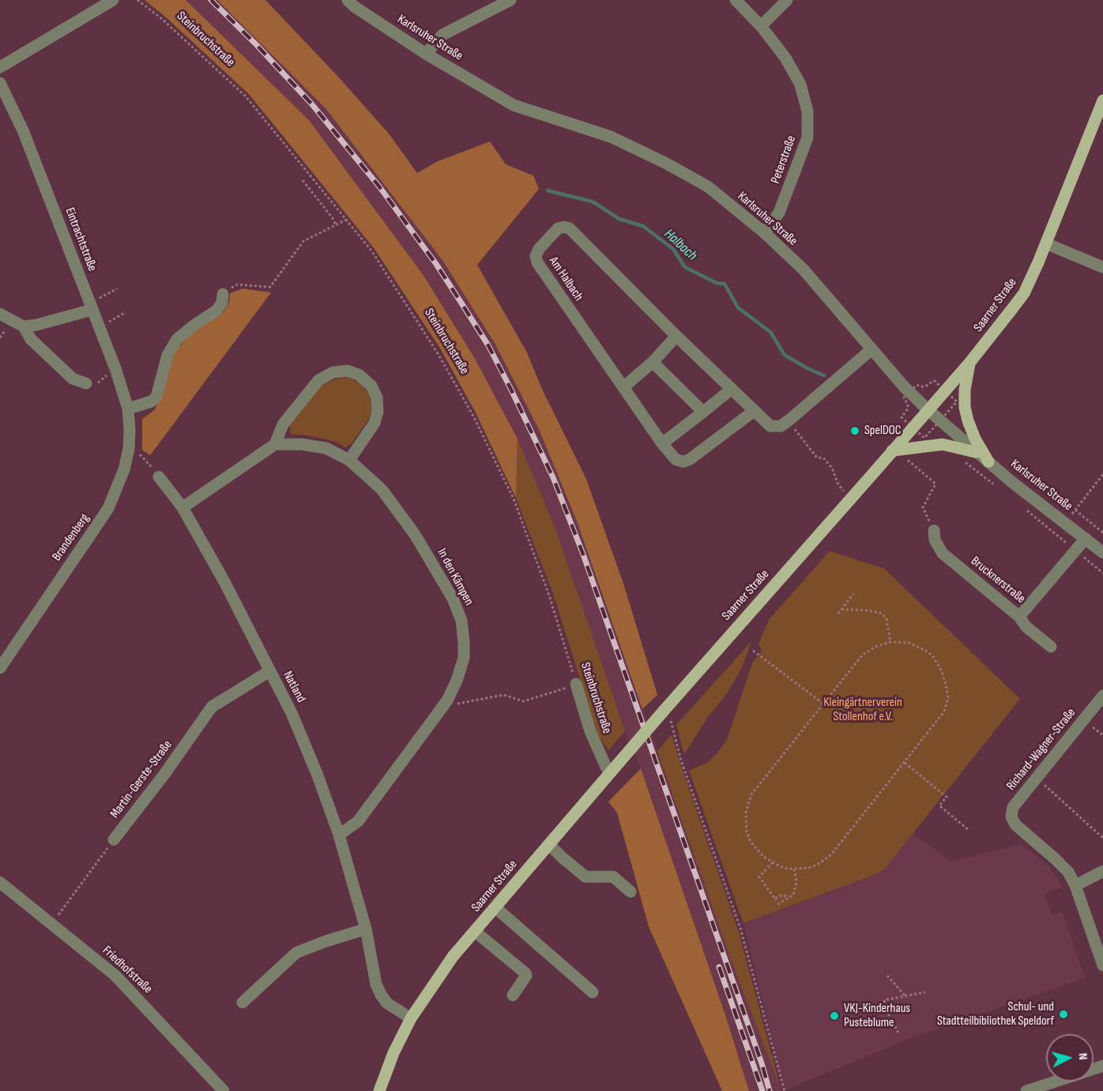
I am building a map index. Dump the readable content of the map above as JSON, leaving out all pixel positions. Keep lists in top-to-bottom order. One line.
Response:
{"streets":{"main road":["Saarner Straße"],"street":["Karlsruher Straße","Steinbruchstraße","Peterstraße","Eintrachtstraße","Am Halbach","Brandenberg","In den Kämpen","Brucknerstraße","Natland","Richard-Wagner-Straße","Martin-Gerste-Straße","Friedhofstraße"]},"crossings":[["Karlsruher Straße","Peterstraße"],["Karlsruher Straße","Saarner Straße"],["Karlsruher Straße","Brucknerstraße"],["Steinbruchstraße","Saarner Straße"],["Eintrachtstraße","Brandenberg"],["Saarner Straße","Natland"],["In den Kämpen","Natland"],["Natland","Martin-Gerste-Straße"],["Martin-Gerste-Straße","Friedhofstraße"]],"water":["Halbach"],"parks":["Kleingärtnerverein Stollenhof e.V."],"places":["SpelDOC","Schul- und Stadtteilbibliothek Speldorf","VKJ-Kinderhaus Pusteblume"],"north":"right"}
